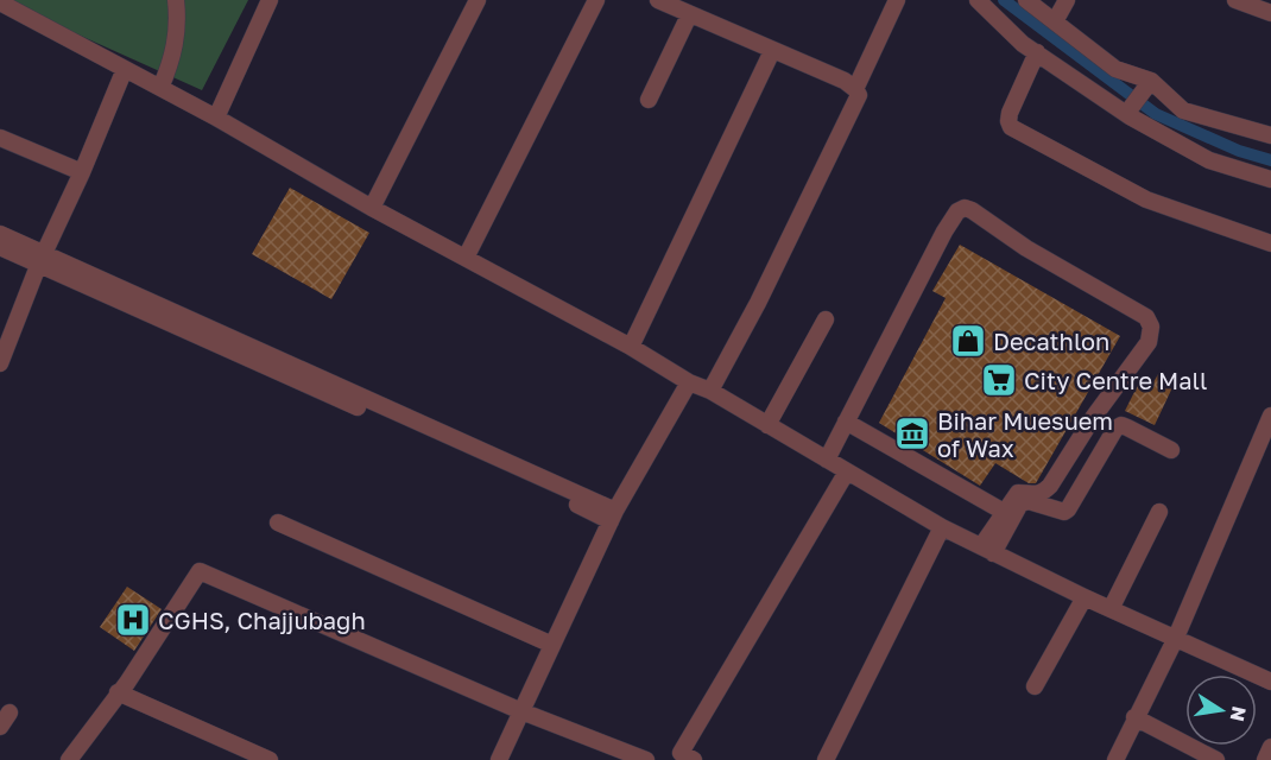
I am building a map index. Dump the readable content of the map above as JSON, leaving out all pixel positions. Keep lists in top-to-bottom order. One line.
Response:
{"places":{"shop":["Decathlon"],"supermarket":["City Centre Mall"],"museum":["Bihar Muesuem of Wax"],"hospital":["CGHS, Chajjubagh"]},"north":"right"}
